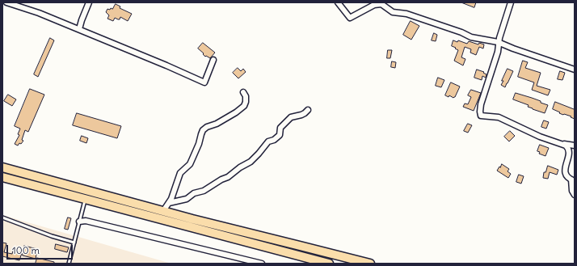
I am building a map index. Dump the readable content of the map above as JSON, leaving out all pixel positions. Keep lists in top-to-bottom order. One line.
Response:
{"scale_bar":"100 m"}
